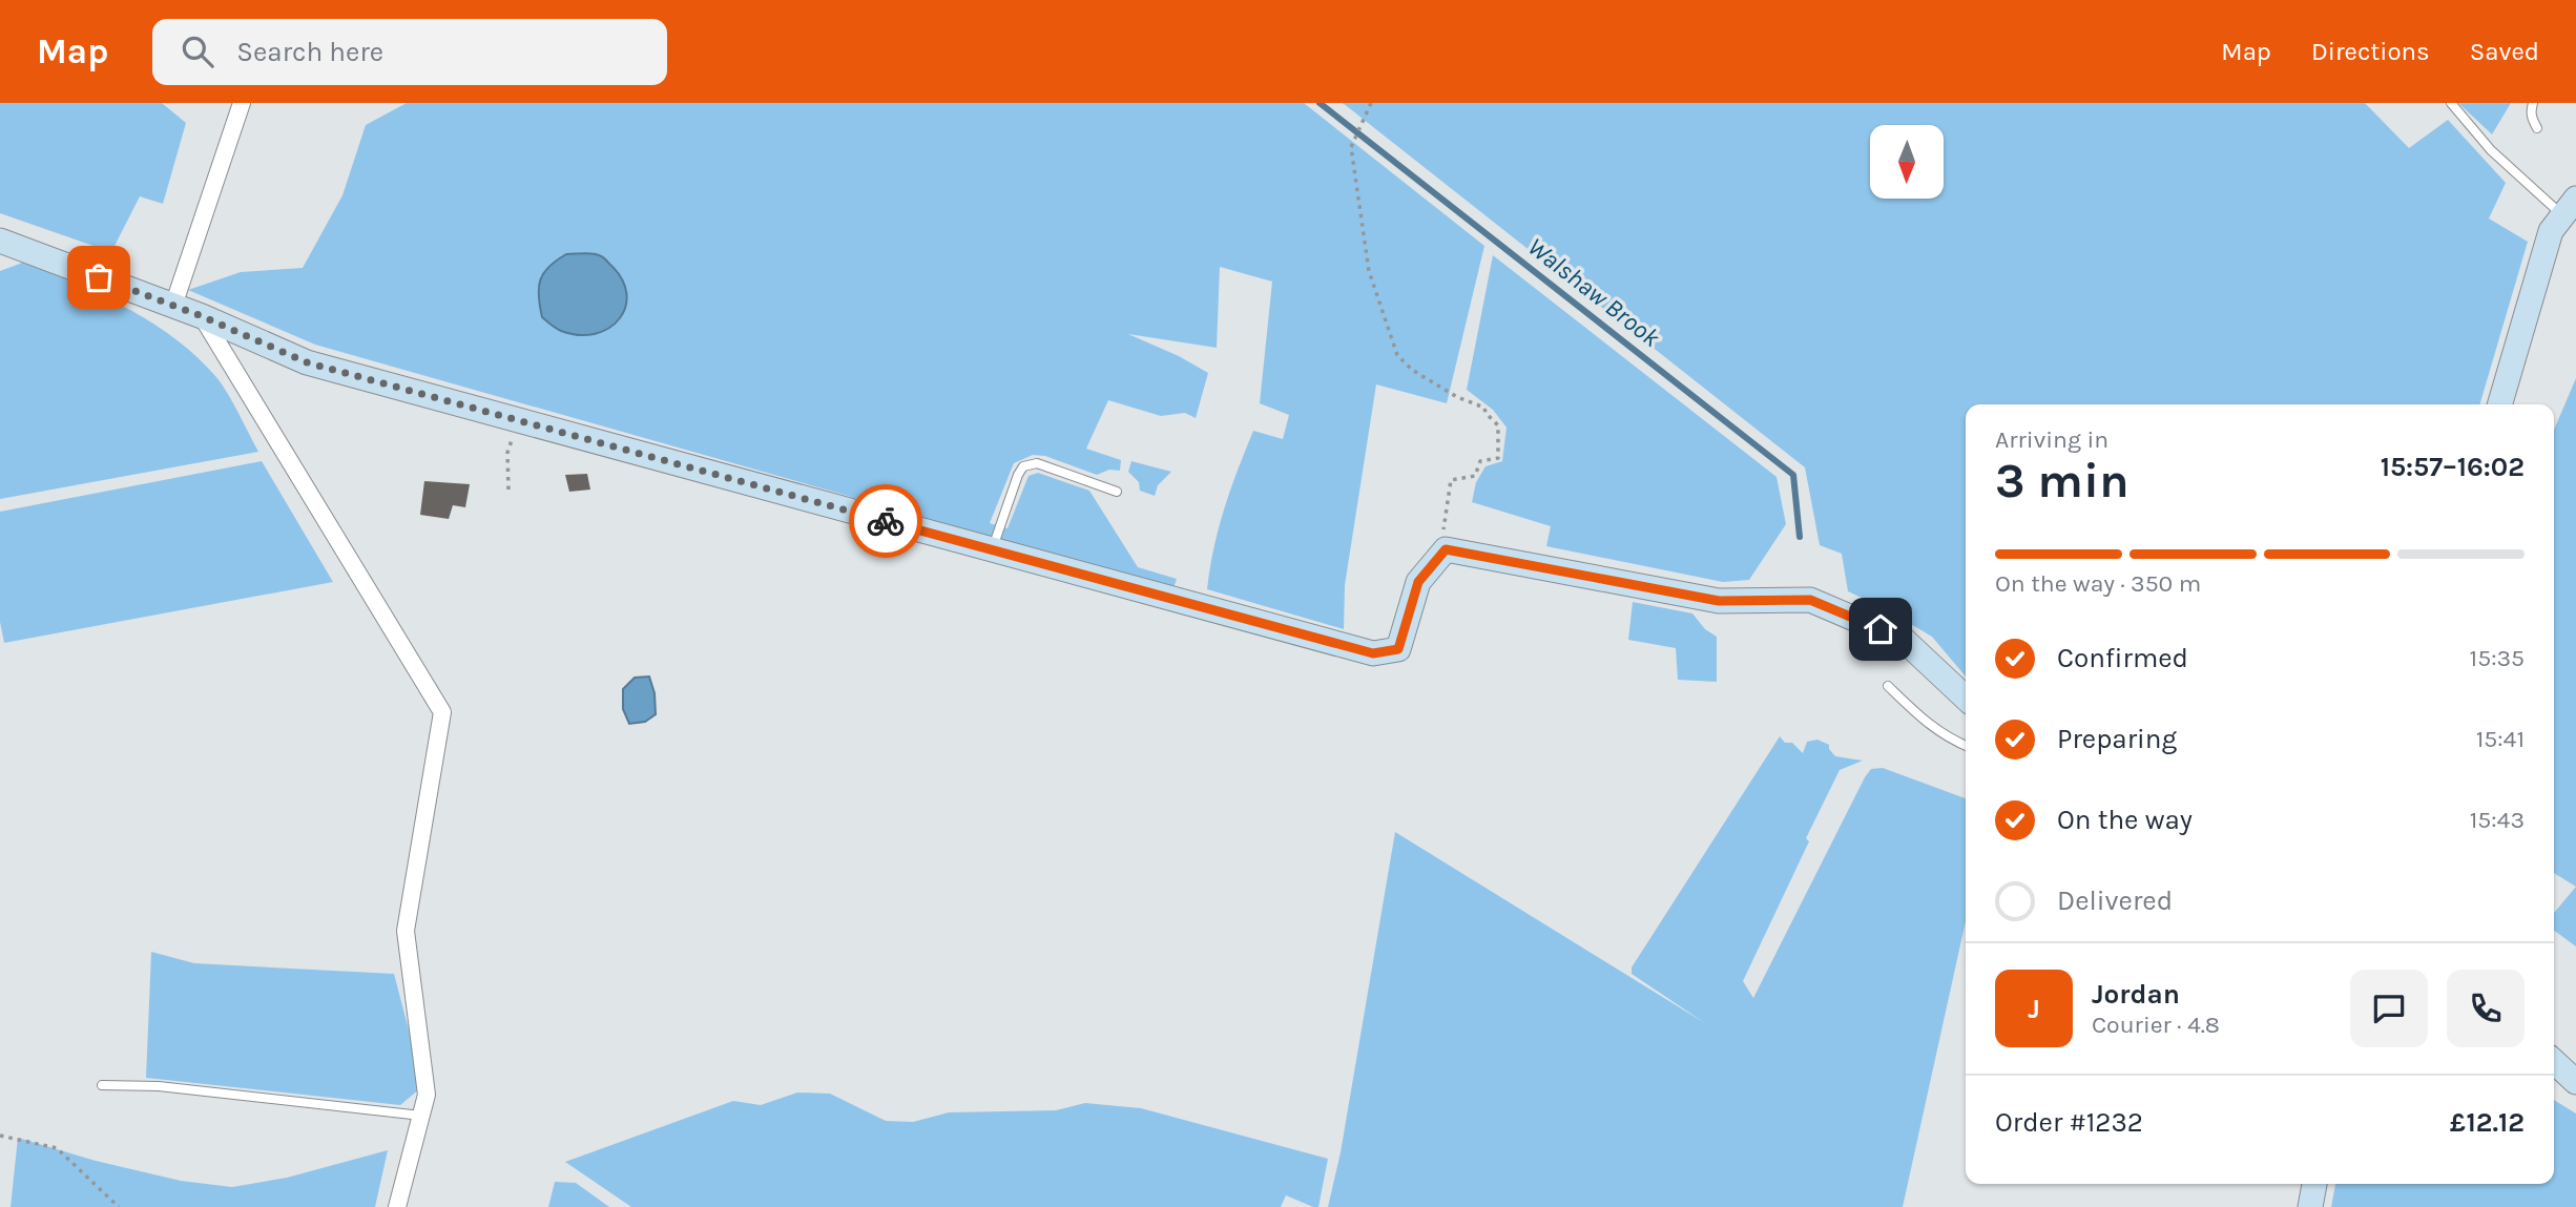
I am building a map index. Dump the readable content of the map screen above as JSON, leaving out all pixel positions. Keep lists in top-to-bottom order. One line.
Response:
{"water":["Walshaw Brook"],"north":"bottom","page":{"header":"Map","search":"Search here","nav":["Map","Directions","Saved"],"heading":["3 min","Arriving in","15:57–16:02"],"panel":["Jordan","Courier · 4.8","Order #1232","£12.12"],"bar":"On the way · 350 m","list":[["Confirmed","15:35"],["Preparing","15:41"],["On the way","15:43"],"Delivered"],"round":"J"}}
